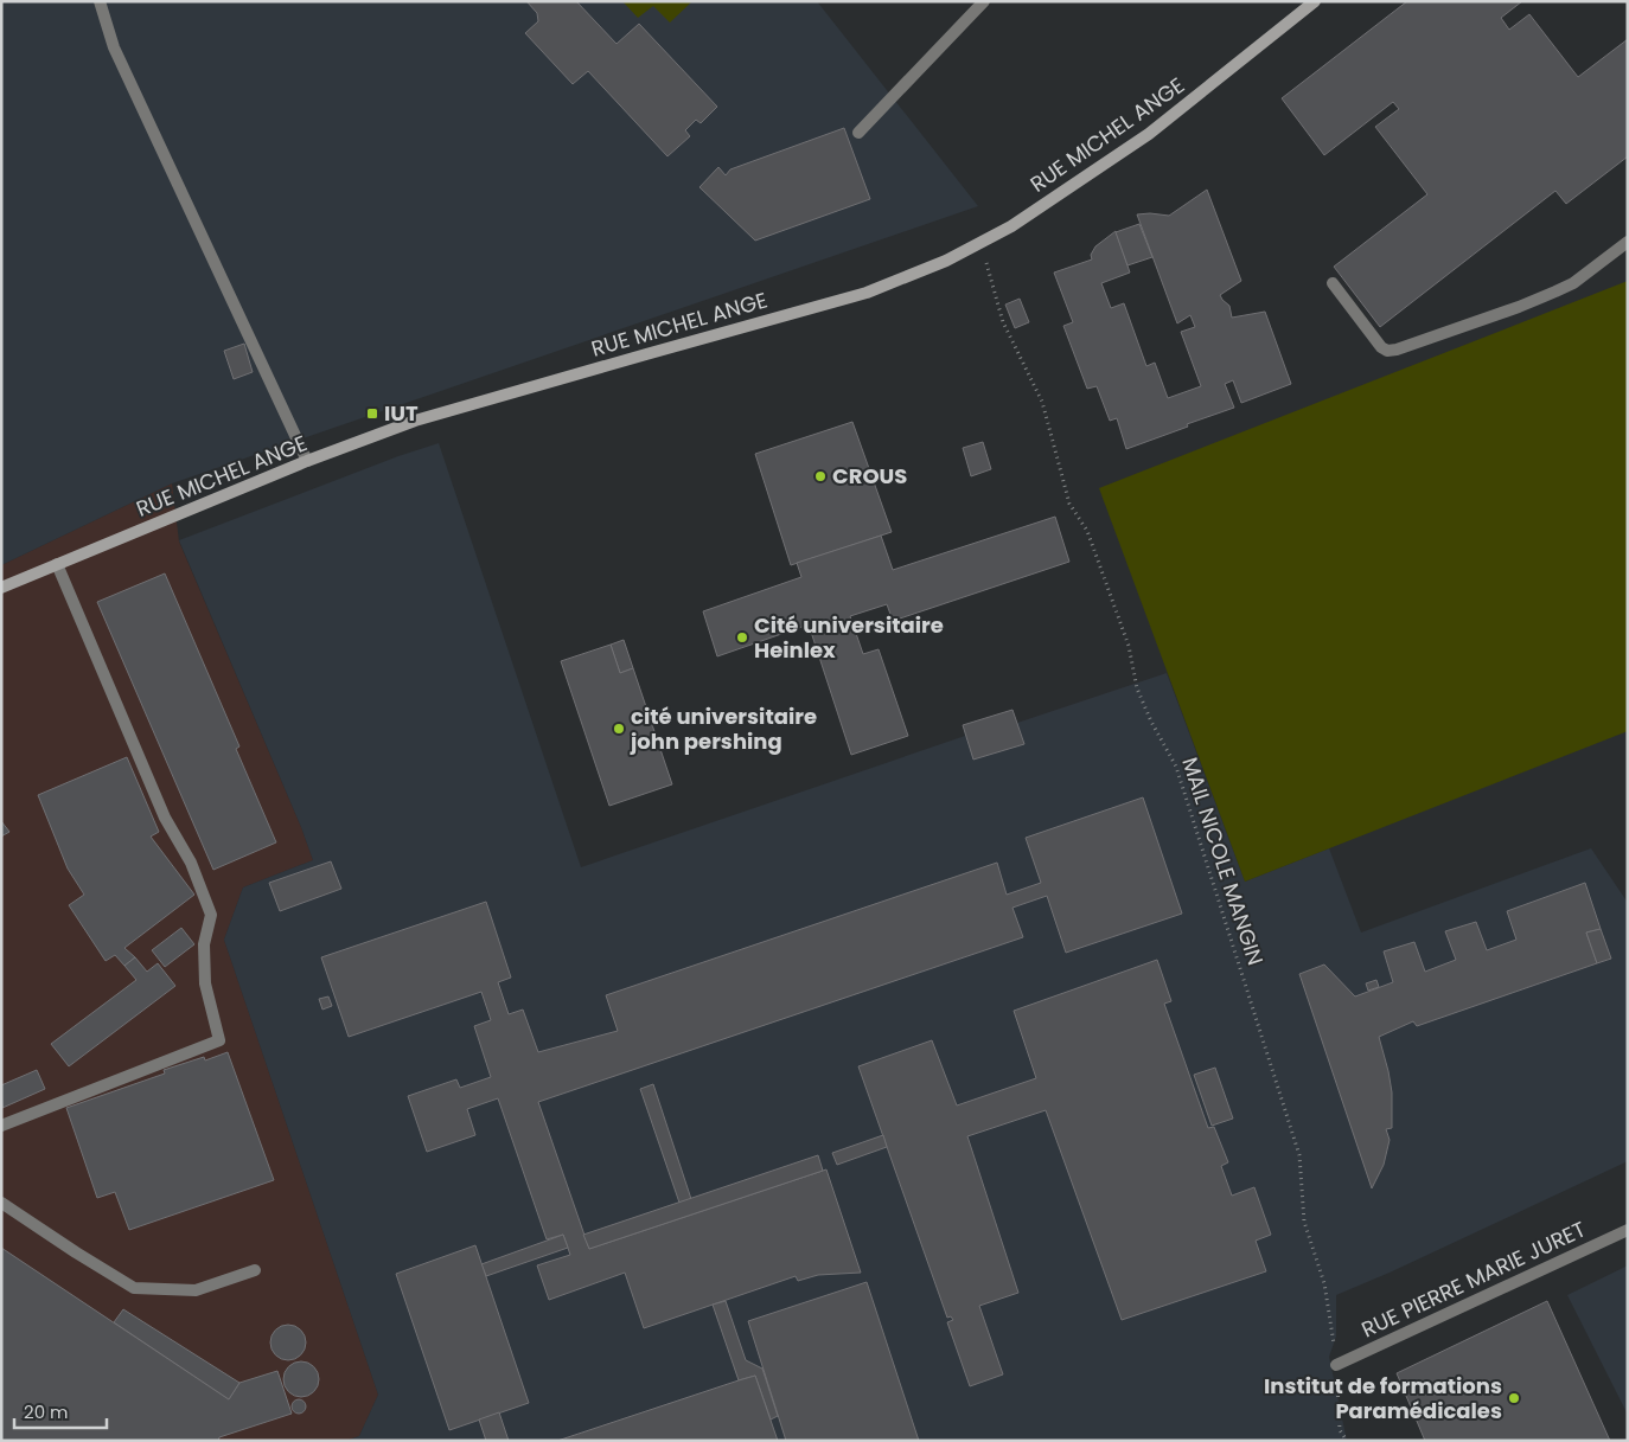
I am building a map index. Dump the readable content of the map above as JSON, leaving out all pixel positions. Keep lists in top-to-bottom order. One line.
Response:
{"streets":{"street":["RUE MICHEL ANGE","RUE PIERRE MARIE JURET"],"path":["MAIL NICOLE MANGIN"]},"crossings":[["RUE MICHEL ANGE","MAIL NICOLE MANGIN"],["MAIL NICOLE MANGIN","RUE PIERRE MARIE JURET"]],"places":{"transit":["IUT"],"other":["CROUS","Cité universitaire Heinlex","cité universitaire john pershing","Institut de formations Paramédicales"]},"scale_bar":"20 m"}
